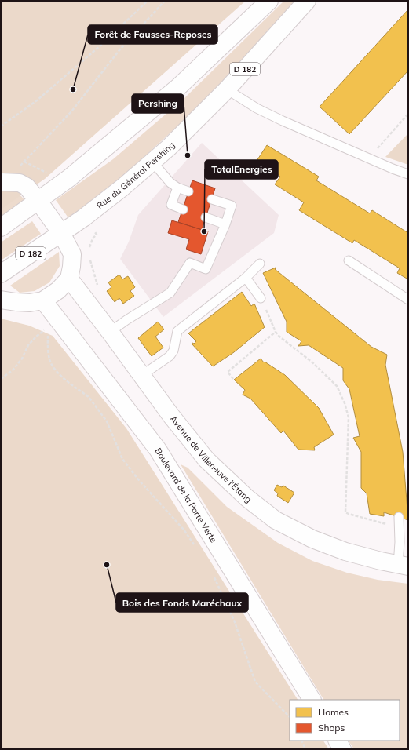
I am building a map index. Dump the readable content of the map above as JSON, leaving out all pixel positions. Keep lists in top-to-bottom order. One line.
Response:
{"streets":{"main road":["D 182","Rue du Général Pershing","Avenue de Villeneuve l'Étang","Boulevard de la Porte Verte"]},"crossings":[["D 182","Rue du Général Pershing"]],"places":["Forêt de Fausses-Reposes","Pershing","TotalEnergies","Bois des Fonds Maréchaux"],"legend":["Homes","Shops"]}
